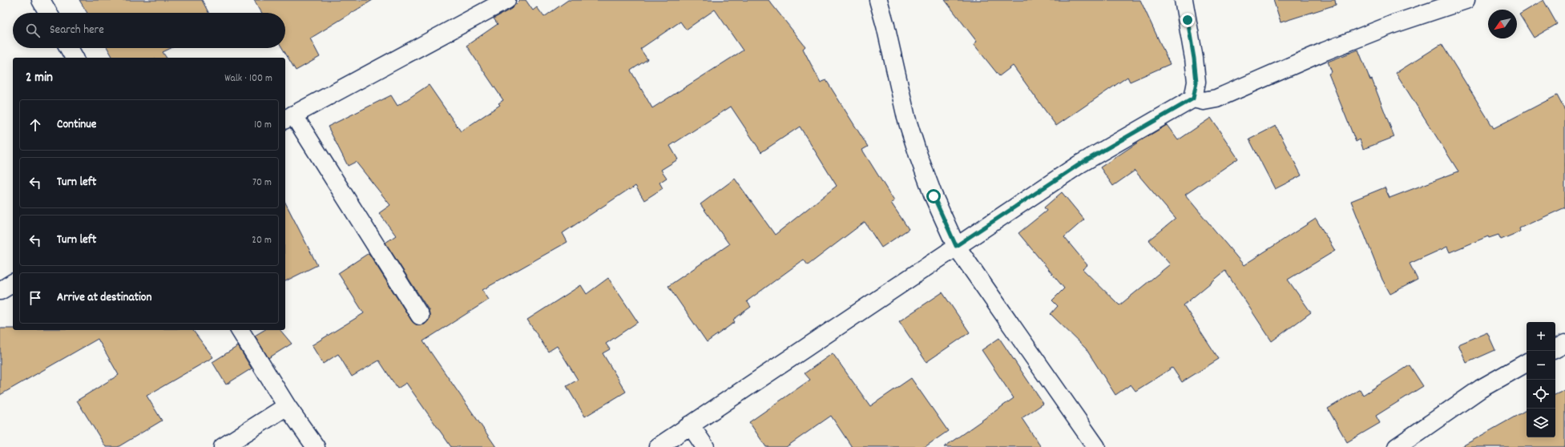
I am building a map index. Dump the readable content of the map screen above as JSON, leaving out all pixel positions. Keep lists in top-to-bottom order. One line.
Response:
{"north":"bottom left","page":{"search":"Search here","heading":["2 min","Walk · 100 m"],"list":[["Continue","10 m"],["Turn left","70 m"],["Turn left","20 m"],"Arrive at destination"],"map_buttons":["+","−"]}}
